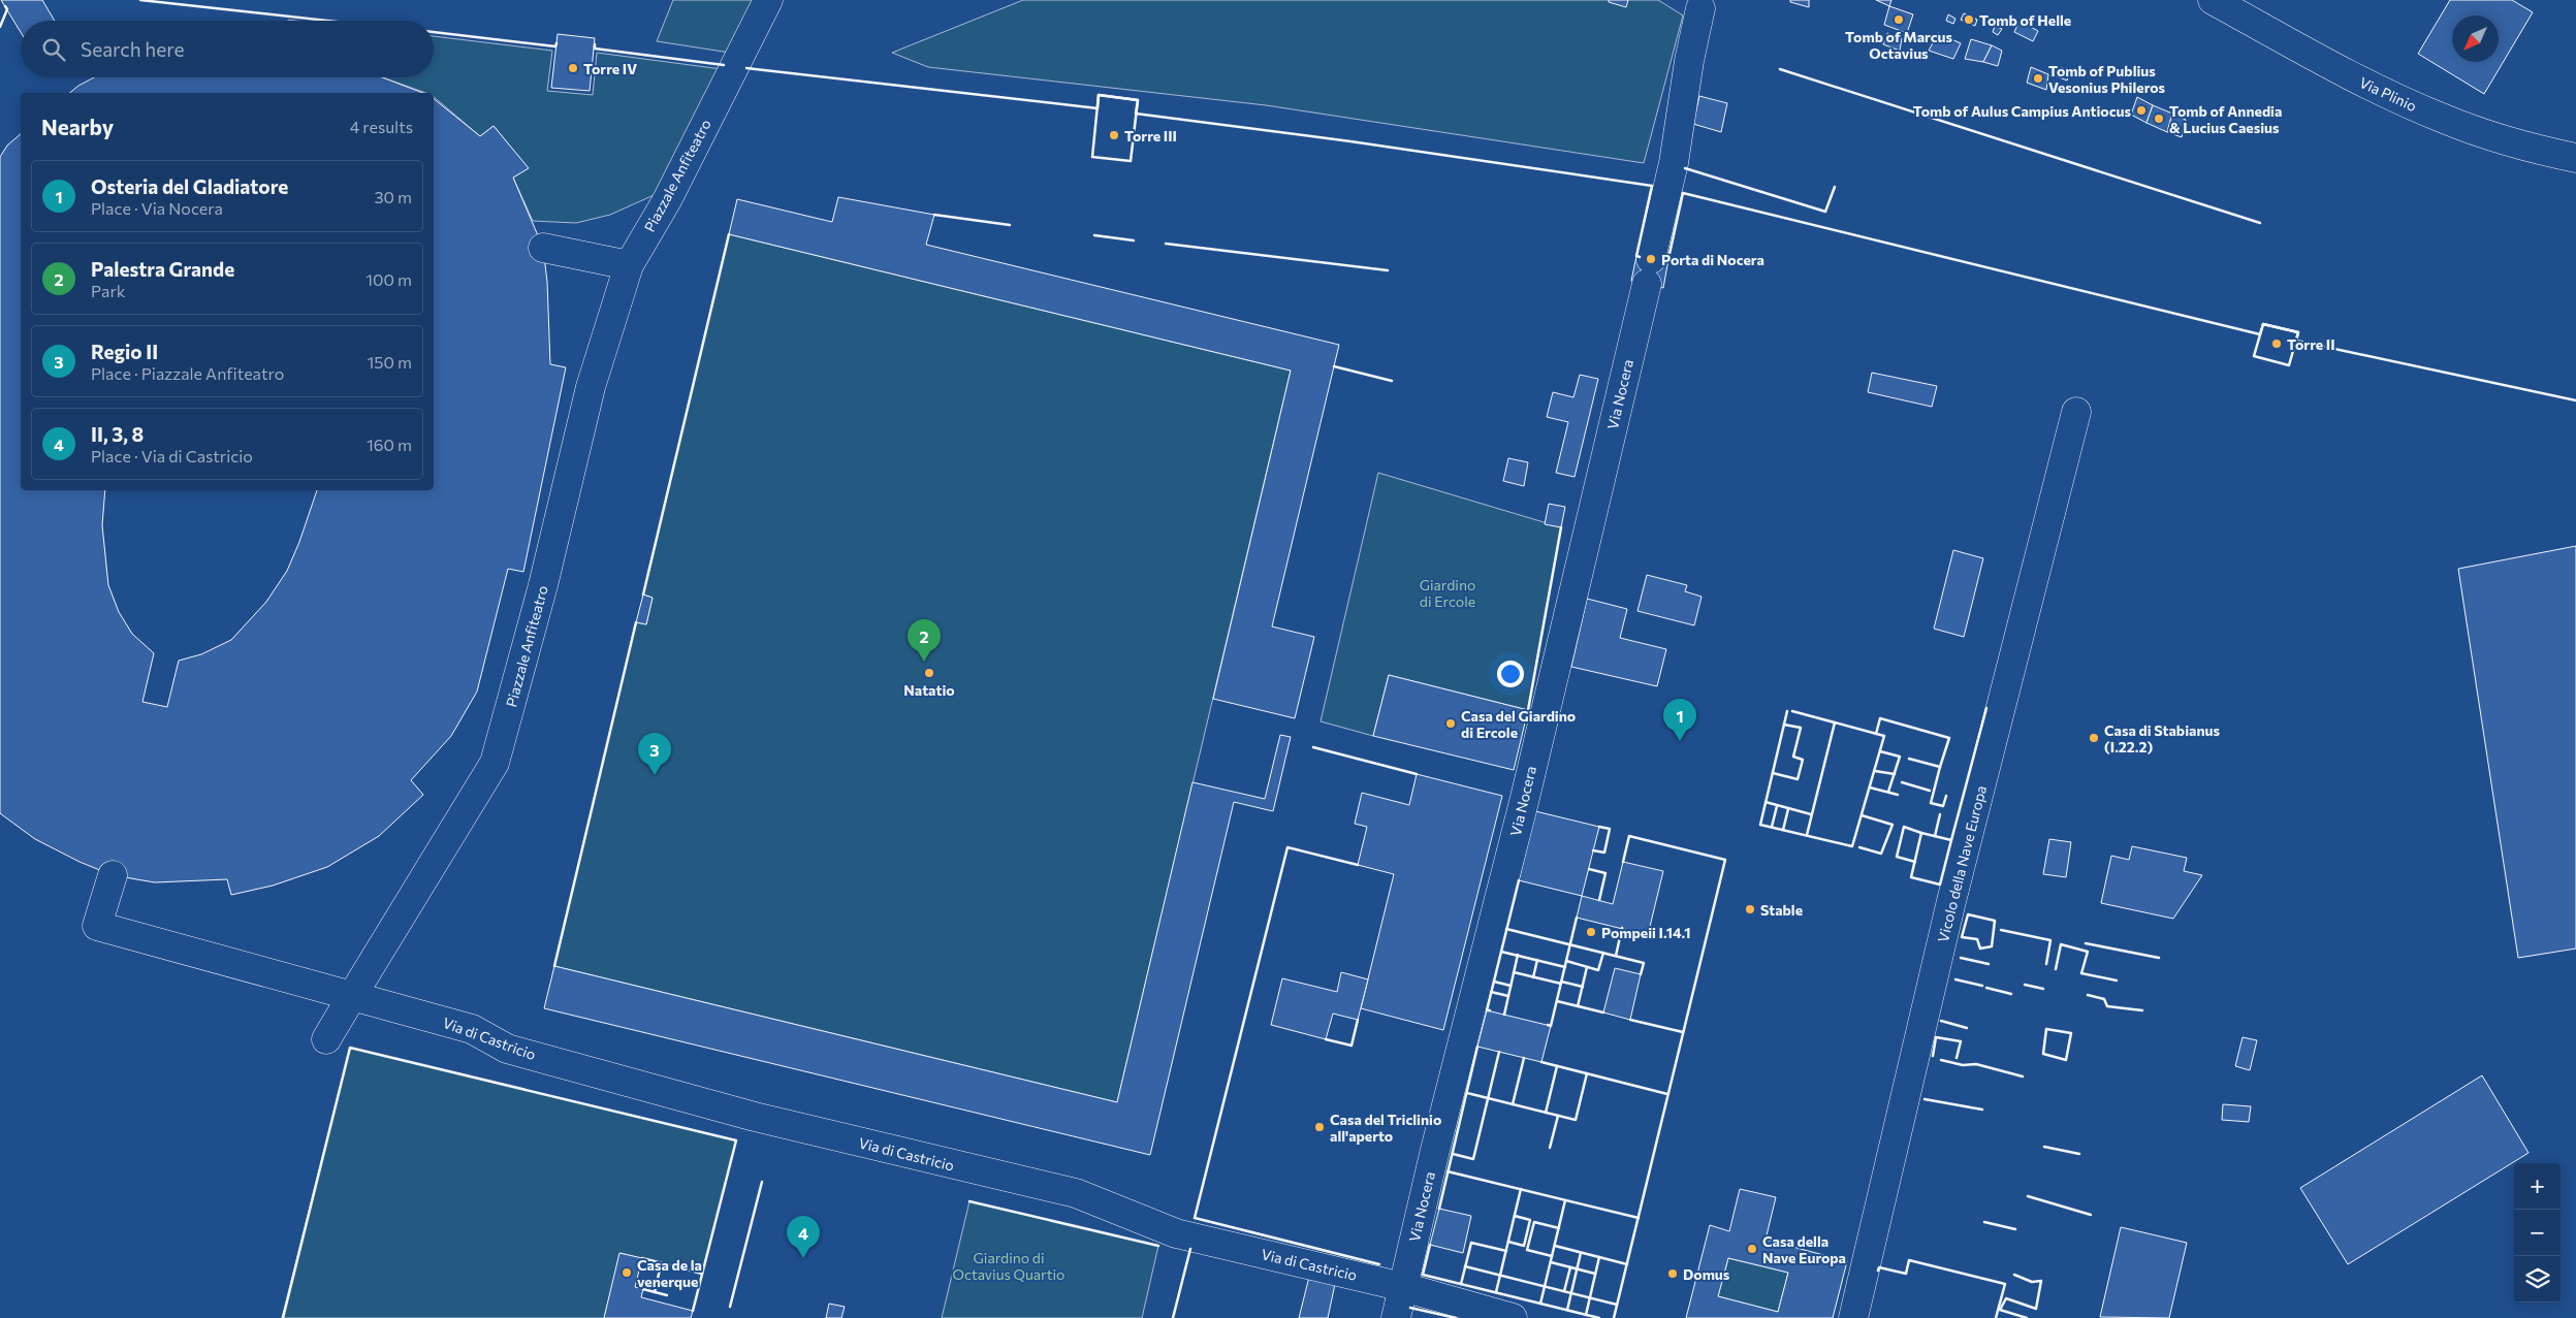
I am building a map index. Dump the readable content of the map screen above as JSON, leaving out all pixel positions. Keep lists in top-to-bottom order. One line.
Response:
{"streets":{"street":["Via Plinio","Piazzale Anfiteatro","Via Nocera","Vicolo della Nave Europa","Via di Castricio"]},"crossings":[["Piazzale Anfiteatro","Via di Castricio"],["Via Nocera","Via di Castricio"]],"parks":["Giardino di Ercole","Giardino di Octavius Quartio"],"places":["Tomb of Marcus Octavius","Tomb of Helle","Torre IV","Tomb of Publius Vesonius Phileros","Tomb of Aulus Campius Antiocus","Tomb of Annedia & Lucius Caesius","Torre III","Porta di Nocera","Torre II","Natatio","Casa del Giardino di Ercole","Casa di Stabianus (I.22.2)","Stable","Pompeii I.14.1","Casa del Triclinio all'aperto","Casa della Nave Europa","Casa de la venerque","Domus"],"north":"bottom left","page":{"search":"Search here","heading":["Nearby","4 results"],"list":[{"mark":"1","name":"Osteria del Gladiatore","note":"Place · Via Nocera","value":"30 m"},{"mark":"2","name":"Palestra Grande","note":"Park","value":"100 m"},{"mark":"3","name":"Regio II","note":"Place · Piazzale Anfiteatro","value":"150 m"},{"mark":"4","name":"II, 3, 8","note":"Place · Via di Castricio","value":"160 m"}],"pins":["2","1","3","4"],"map_buttons":["+","−"]}}
